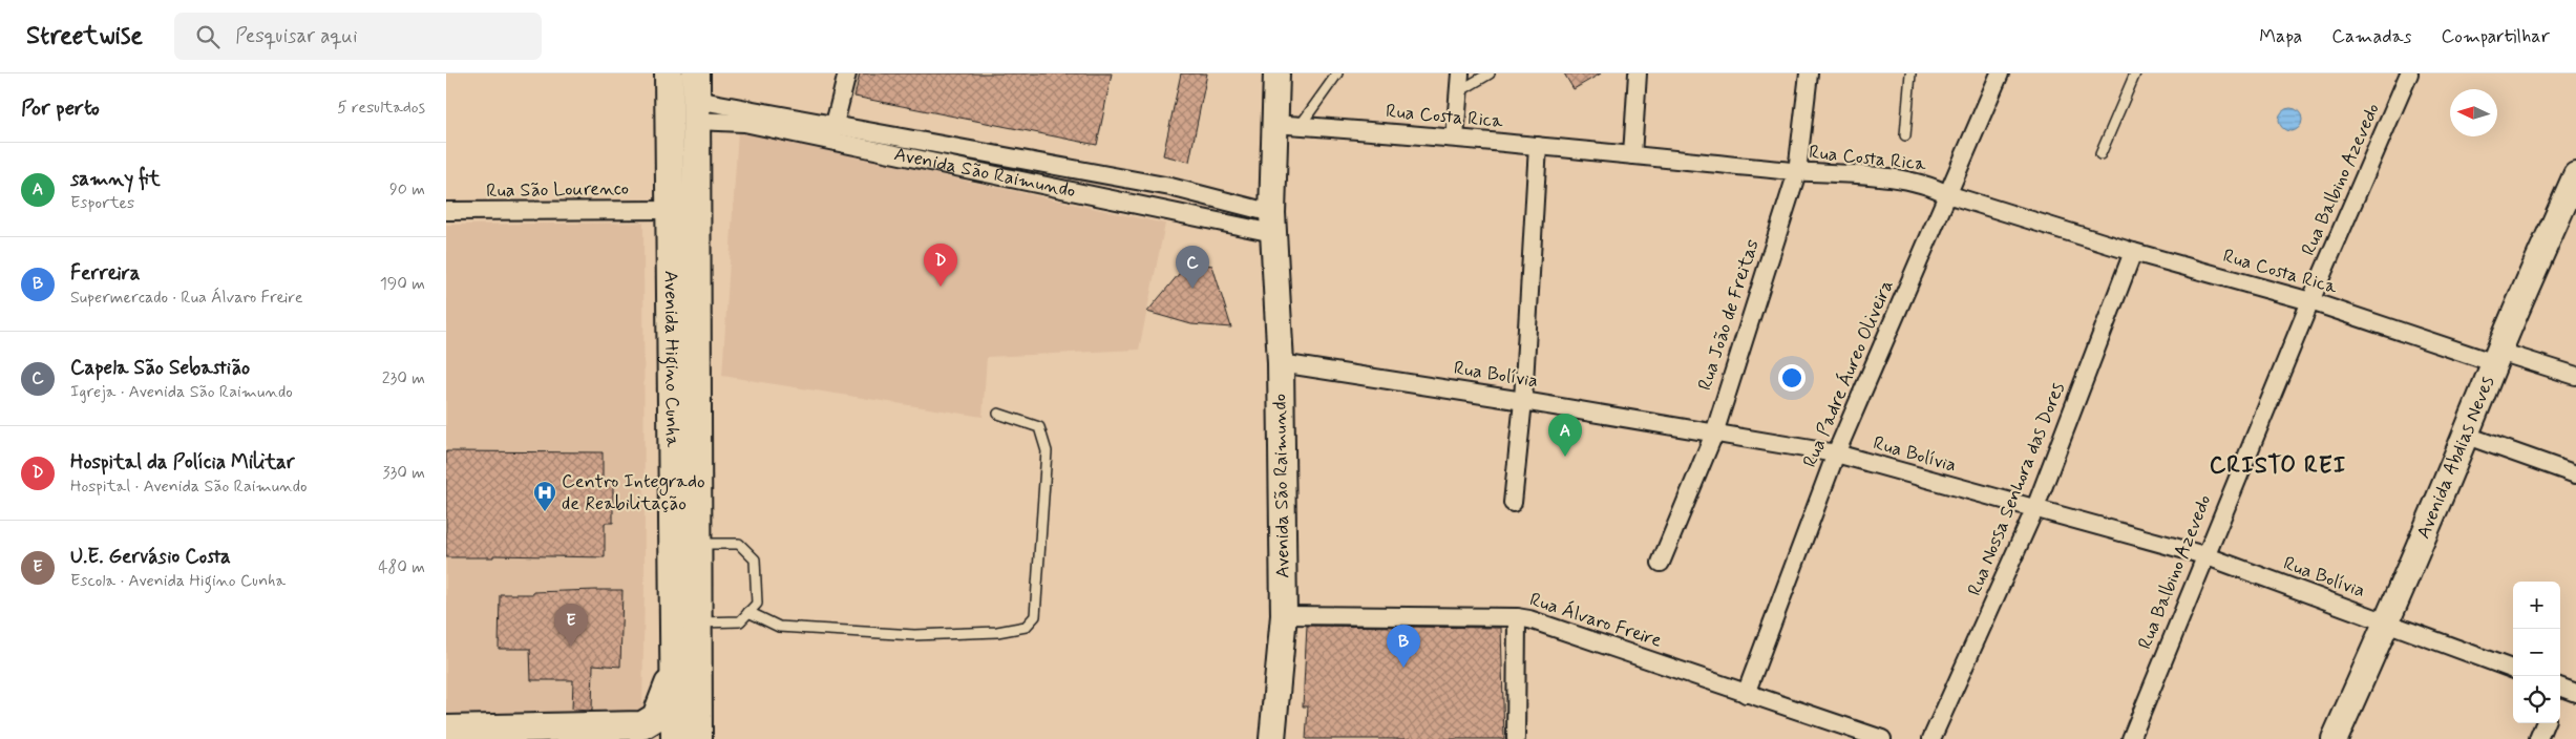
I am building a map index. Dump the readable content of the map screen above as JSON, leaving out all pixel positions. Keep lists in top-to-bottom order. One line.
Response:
{"streets":{"main road":["Avenida Higino Cunha"],"street":["Rua Costa Rica","Avenida São Raimundo","Rua Balbino Azevedo","Rua São Lourenco","Rua João de Freitas","Rua Padre Áureo Oliveira","Rua Bolívia","Avenida Abdias Neves","Rua Nossa Senhora das Dores","Rua Álvaro Freire"]},"crossings":[["Rua Costa Rica","Avenida São Raimundo"],["Rua Costa Rica","Rua Balbino Azevedo"],["Rua Costa Rica","Rua João de Freitas"],["Rua Costa Rica","Rua Padre Áureo Oliveira"],["Rua Costa Rica","Avenida Abdias Neves"],["Rua Costa Rica","Rua Nossa Senhora das Dores"],["Avenida São Raimundo","Avenida Higino Cunha"],["Avenida São Raimundo","Rua Bolívia"],["Avenida São Raimundo","Rua Álvaro Freire"],["Rua Balbino Azevedo","Rua Bolívia"],["Rua São Lourenco","Avenida Higino Cunha"],["Rua João de Freitas","Rua Bolívia"],["Rua Padre Áureo Oliveira","Rua Bolívia"],["Rua Padre Áureo Oliveira","Rua Álvaro Freire"],["Rua Bolívia","Avenida Abdias Neves"],["Rua Bolívia","Rua Nossa Senhora das Dores"]],"districts":["CRISTO REI"],"places":{"hospital":["Centro Integrado de Reabilitação"]},"north":"left","page":{"header":"Streetwise","search":"Pesquisar aqui","nav":["Mapa","Camadas","Compartilhar"],"heading":["Por perto","5 resultados"],"list":[{"mark":"A","name":"samny fit","note":"Esportes","value":"90 m"},{"mark":"B","name":"Ferreira","note":"Supermercado · Rua Álvaro Freire","value":"190 m"},{"mark":"C","name":"Capela São Sebastião","note":"Igreja · Avenida São Raimundo","value":"230 m"},{"mark":"D","name":"Hospital da Polícia Militar","note":"Hospital · Avenida São Raimundo","value":"330 m"},{"mark":"E","name":"U.E. Gervásio Costa","note":"Escola · Avenida Higino Cunha","value":"480 m"}],"pins":["D","C","A","E","B"],"map_buttons":["+","−"]}}
